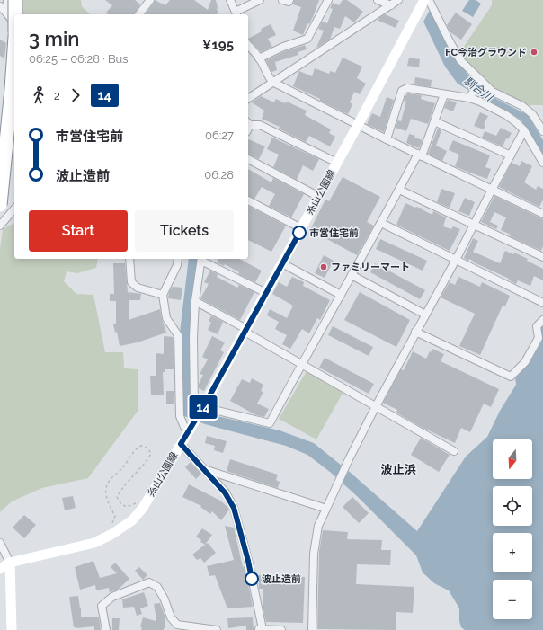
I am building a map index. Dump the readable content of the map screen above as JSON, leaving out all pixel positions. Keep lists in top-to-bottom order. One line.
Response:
{"streets":{"main road":["糸山公園線"]},"districts":["波止浜"],"water":["馴合川"],"places":["FC今治グラウンド","市営住宅前","ファミリーマート","波止造前"],"lines":["bus line 14"],"north":"bottom","page":{"on_map":"14","heading":["3 min","06:25 – 06:28 · Bus","¥195"],"legs":["2","14"],"list":[{"name":"市営住宅前","value":"06:27"},{"name":"波止造前","value":"06:28"}],"buttons":["Start","Tickets"],"map_buttons":["+","−"]}}
